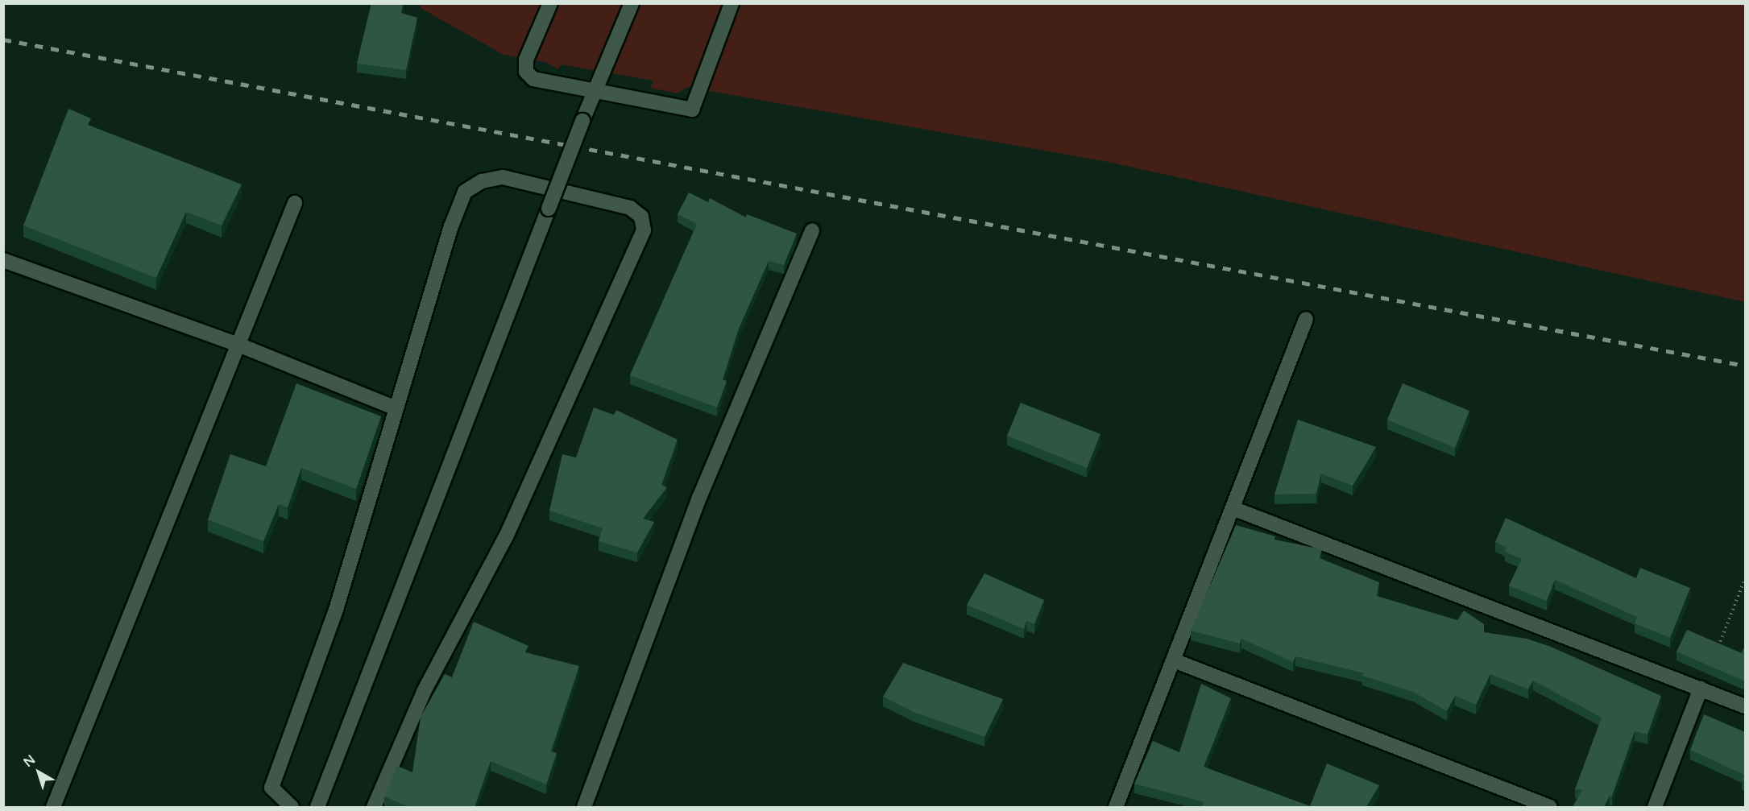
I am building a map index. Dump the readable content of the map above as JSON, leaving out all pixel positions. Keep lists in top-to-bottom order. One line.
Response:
{"north":"top left"}
